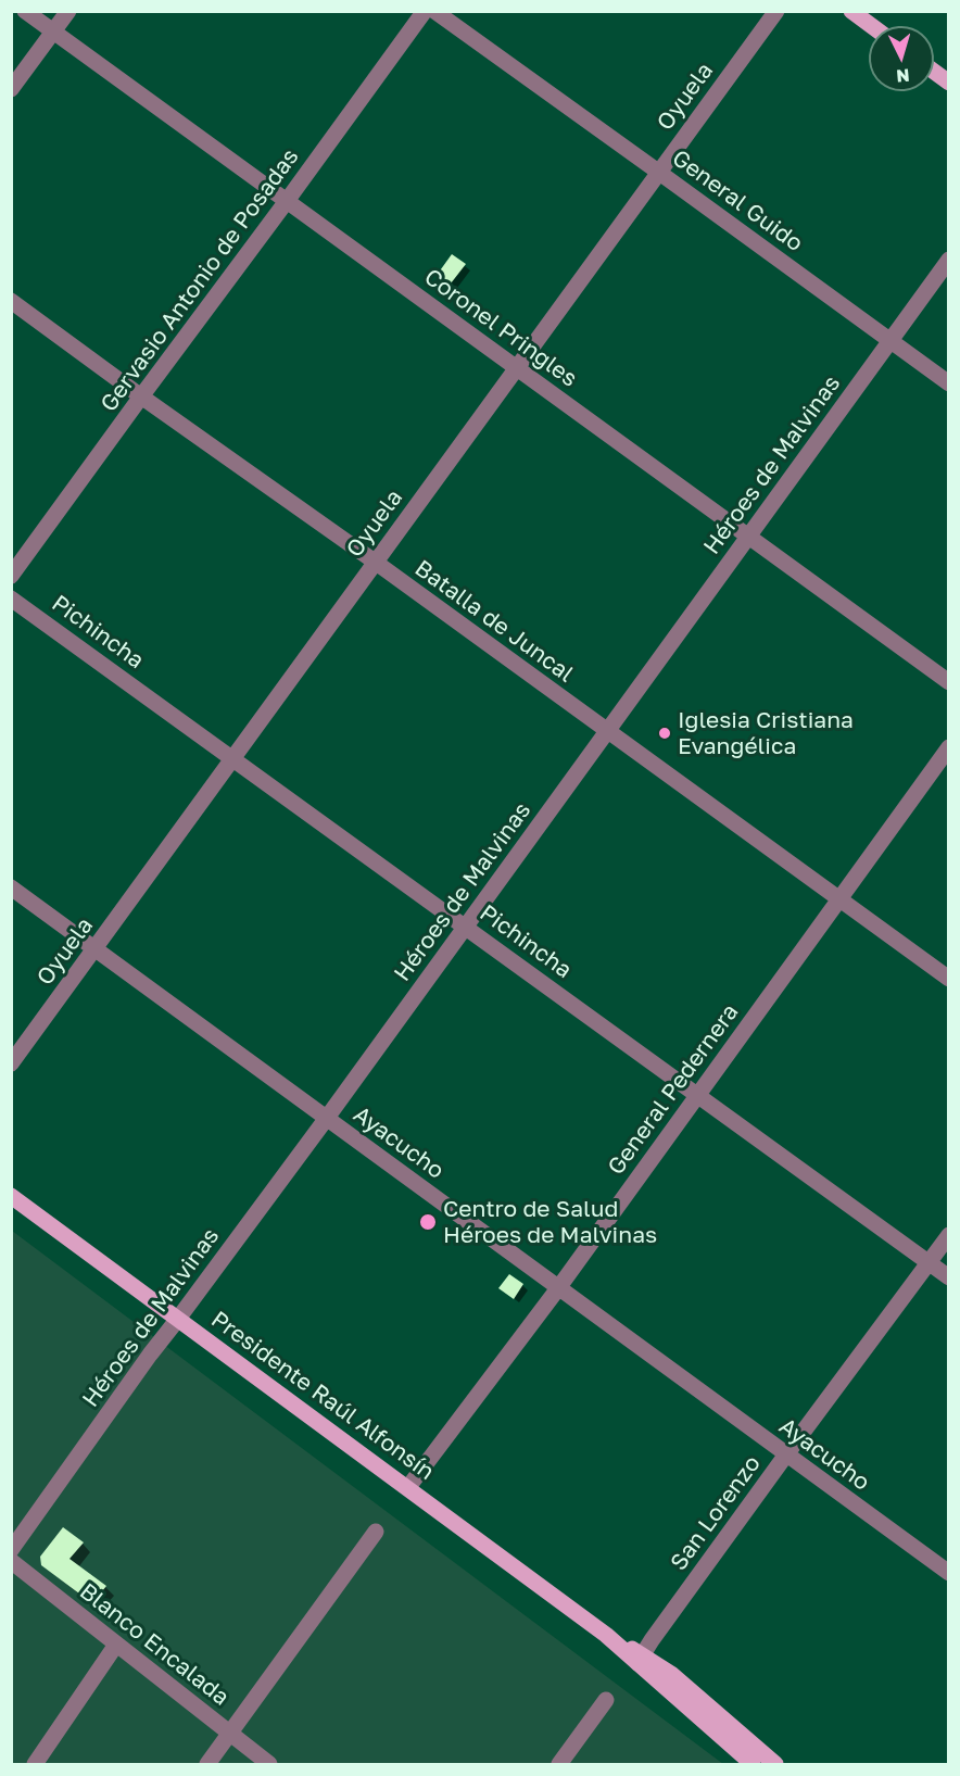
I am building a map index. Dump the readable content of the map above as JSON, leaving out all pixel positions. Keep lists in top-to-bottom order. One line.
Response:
{"streets":{"main road":["Presidente Raúl Alfonsín"],"street":["Oyuela","General Guido","Gervasio Antonio de Posadas","Coronel Pringles","Héroes de Malvinas","Batalla de Juncal","Pichincha","General Pedernera","Ayacucho","San Lorenzo","Blanco Encalada"]},"crossings":[["Oyuela","General Guido"],["Oyuela","Coronel Pringles"],["Oyuela","Batalla de Juncal"],["Oyuela","Pichincha"],["Oyuela","Ayacucho"],["General Guido","Héroes de Malvinas"],["Gervasio Antonio de Posadas","Coronel Pringles"],["Gervasio Antonio de Posadas","Batalla de Juncal"],["Coronel Pringles","Héroes de Malvinas"],["Héroes de Malvinas","Batalla de Juncal"],["Héroes de Malvinas","Pichincha"],["Héroes de Malvinas","Ayacucho"],["Héroes de Malvinas","Presidente Raúl Alfonsín"],["Batalla de Juncal","General Pedernera"],["Pichincha","General Pedernera"],["Pichincha","San Lorenzo"],["General Pedernera","Ayacucho"],["General Pedernera","Presidente Raúl Alfonsín"],["Ayacucho","San Lorenzo"],["Presidente Raúl Alfonsín","San Lorenzo"]],"places":["Iglesia Cristiana Evangélica","Centro de Salud Héroes de Malvinas"],"north":"bottom"}
